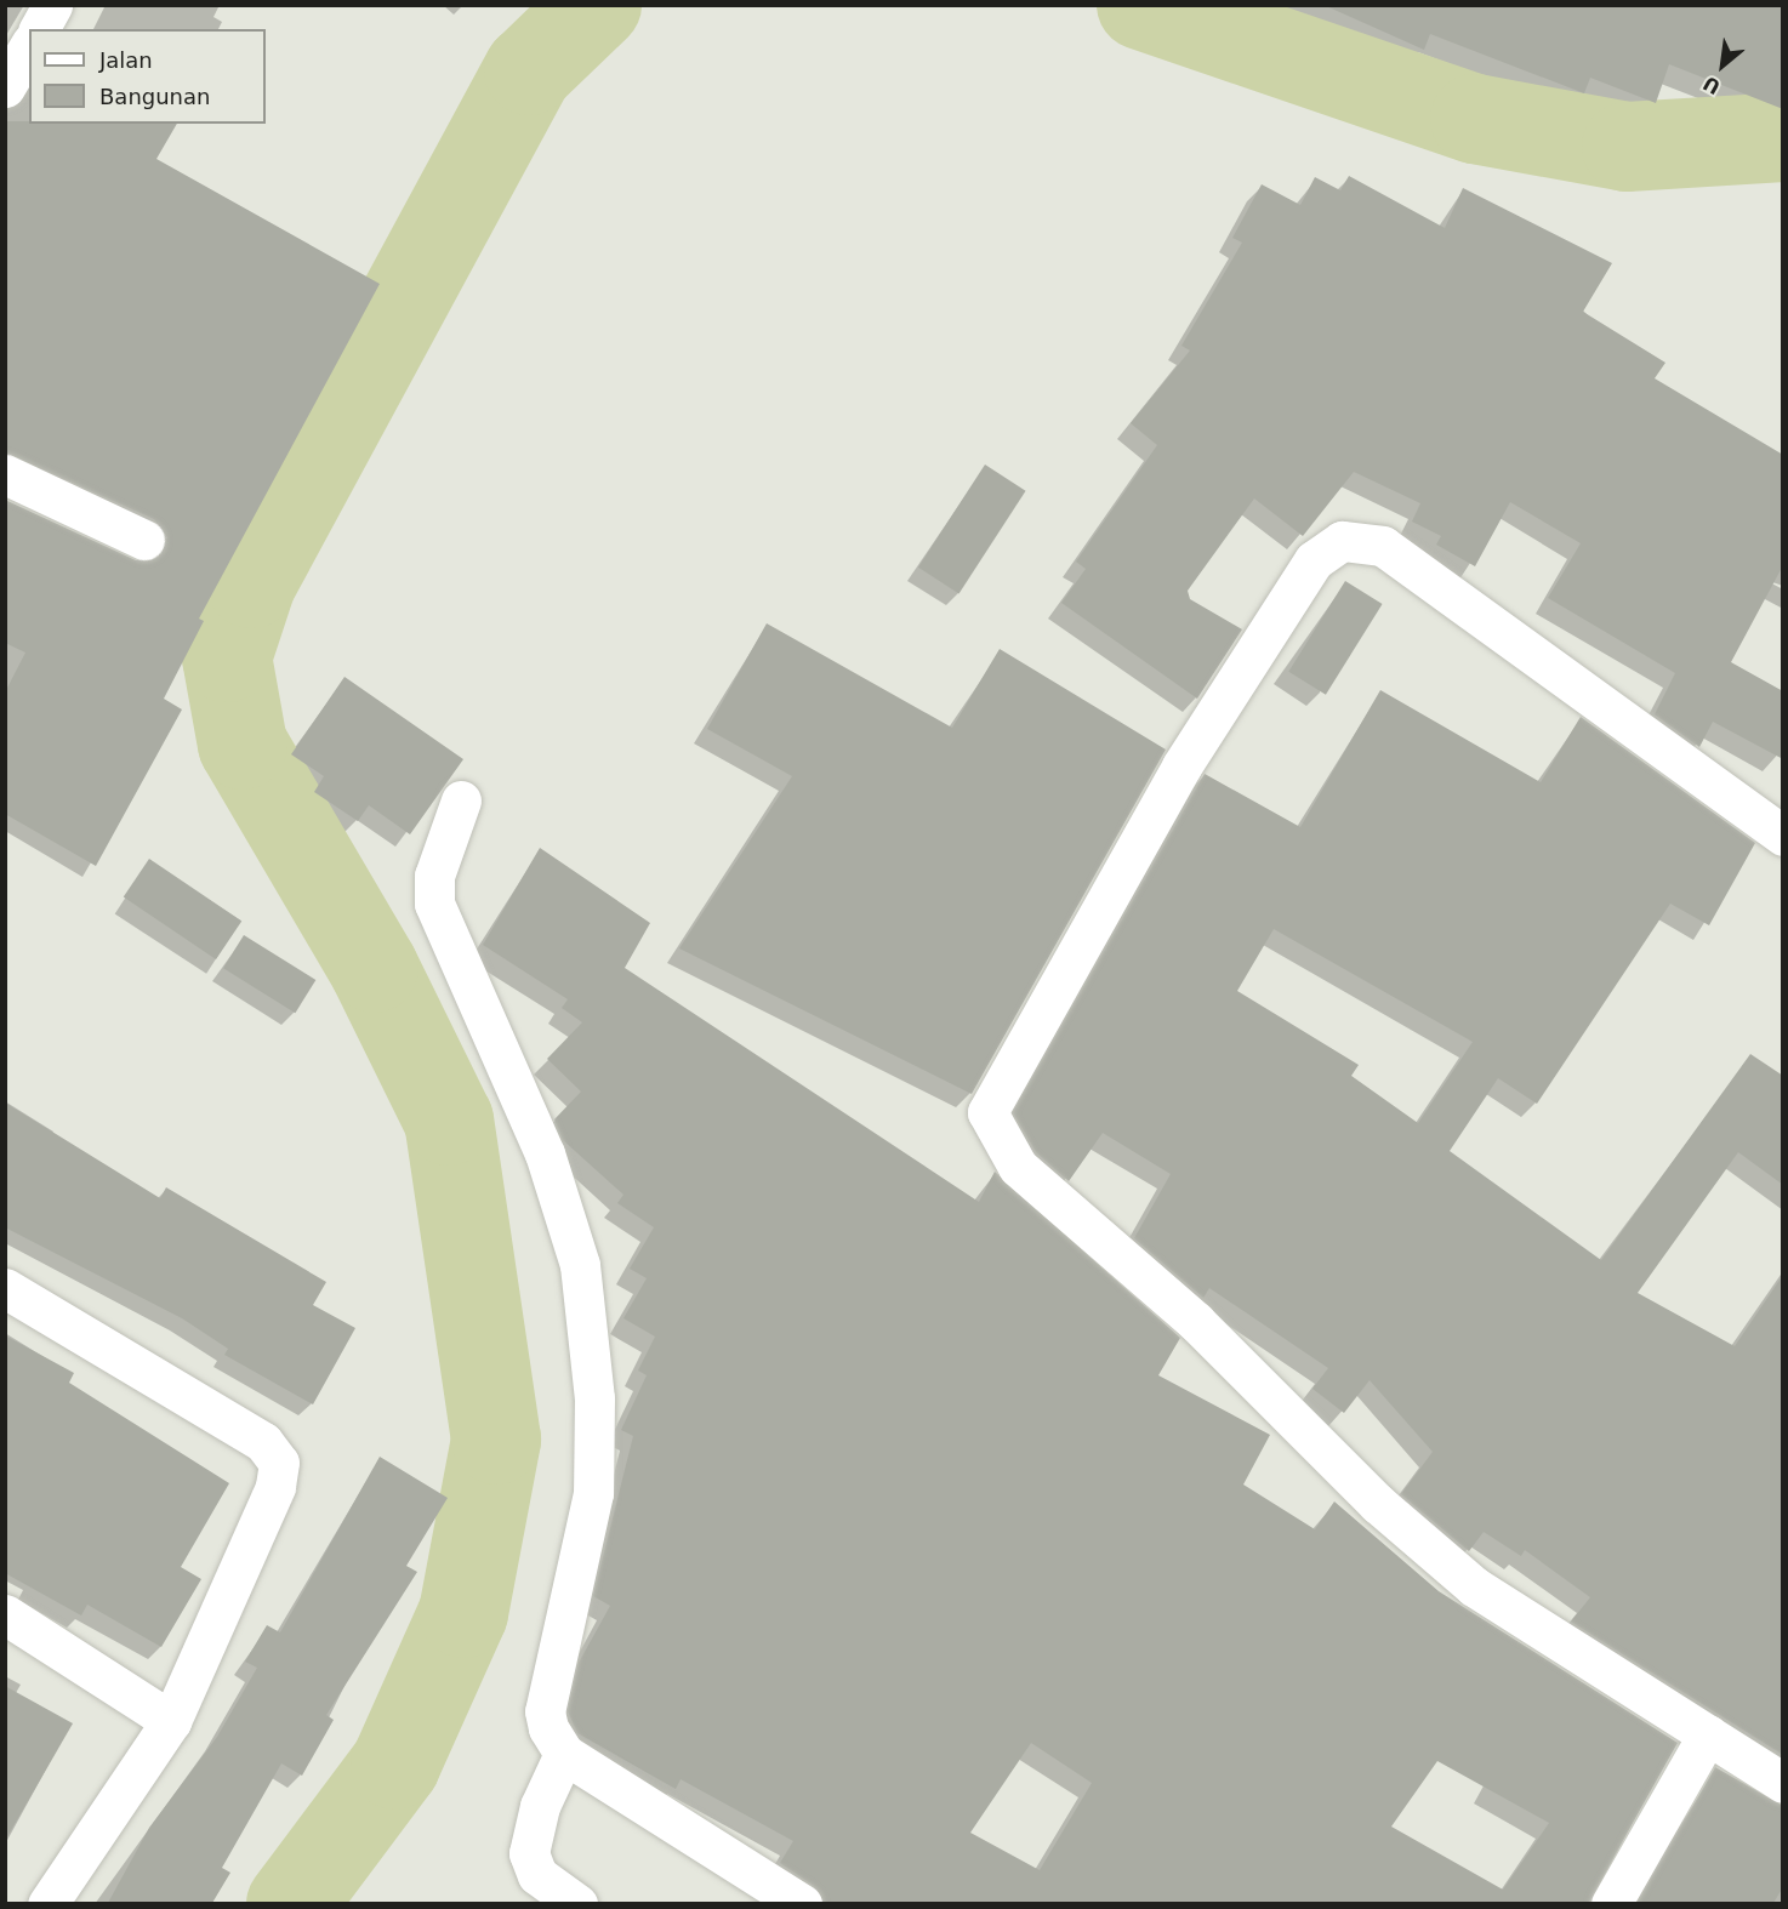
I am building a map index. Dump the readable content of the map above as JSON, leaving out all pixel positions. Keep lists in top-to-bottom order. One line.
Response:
{"legend":["Jalan","Bangunan"],"north":"bottom left"}
